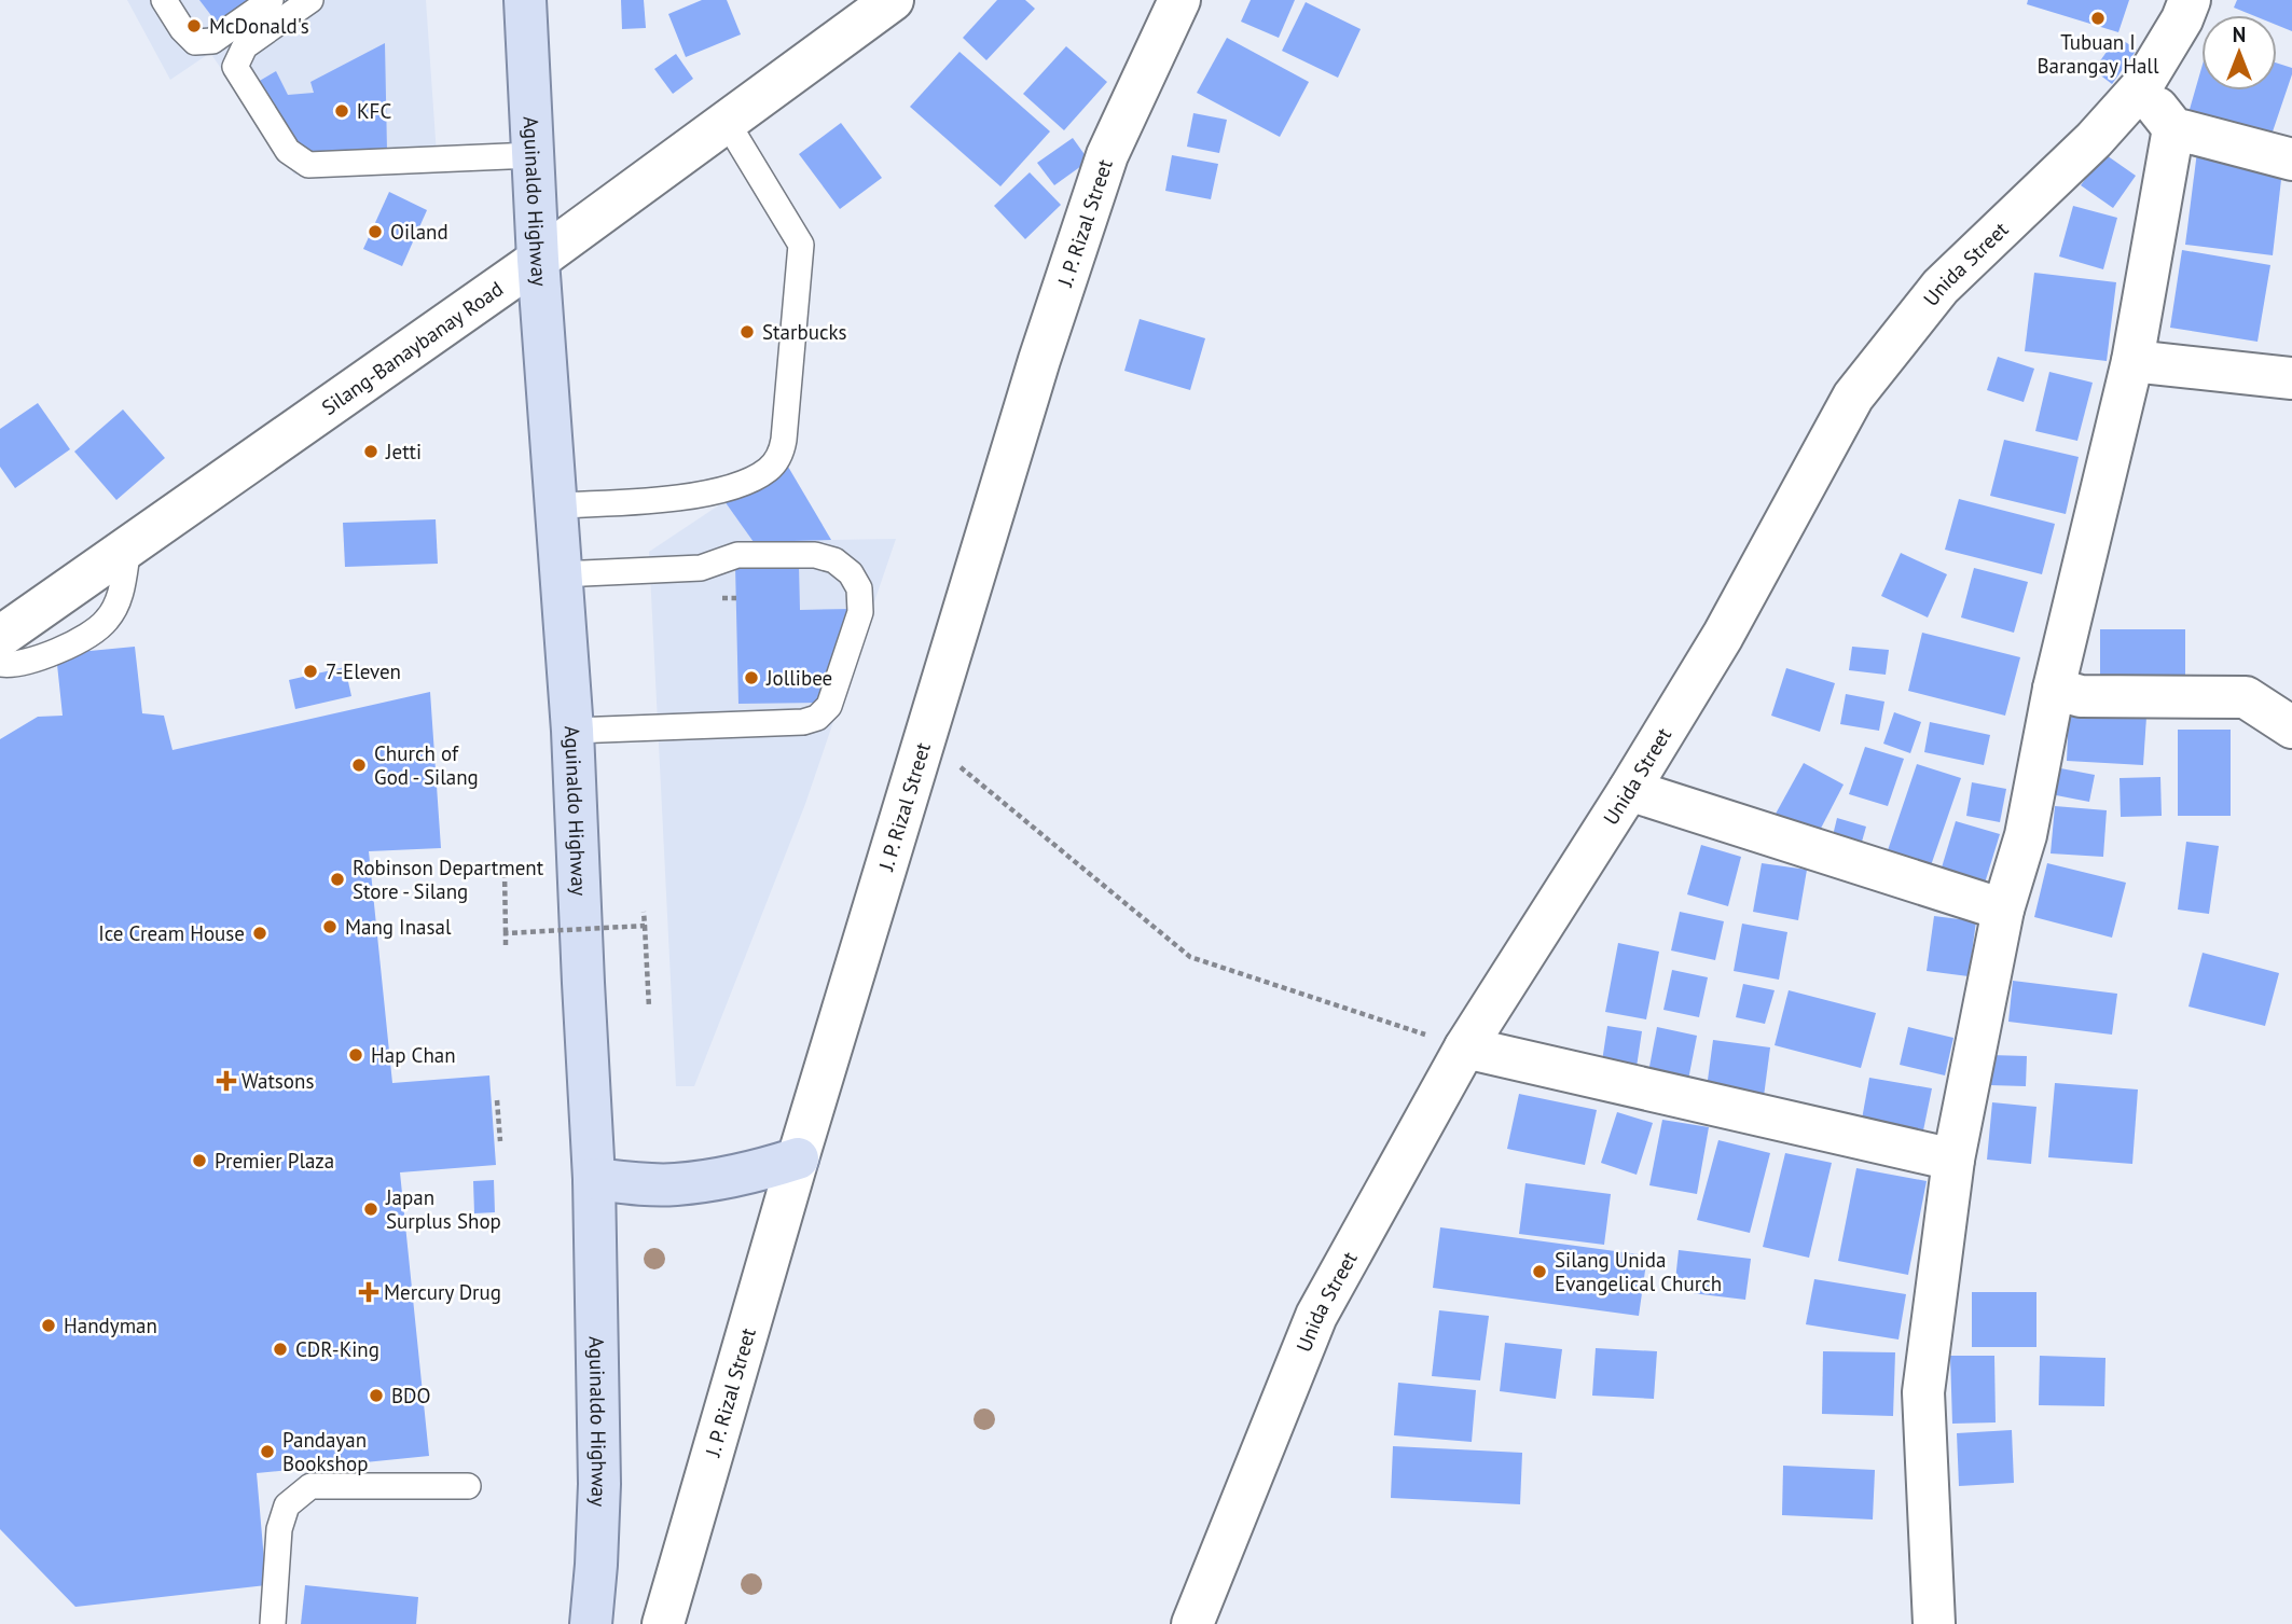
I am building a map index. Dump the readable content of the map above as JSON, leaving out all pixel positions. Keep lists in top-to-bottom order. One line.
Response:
{"streets":{"main road":["Aguinaldo Highway"],"street":["J. P. Rizal Street","Unida Street","Silang-Banaybanay Road"]},"crossings":[["Aguinaldo Highway","Silang-Banaybanay Road"]],"places":{"other":["Tubuan I Barangay Hall","McDonald's","KFC","Oiland","Starbucks","Jetti","7-Eleven","Jollibee","Church of God - Silang","Robinson Department Store - Silang","Mang Inasal","Ice Cream House","Hap Chan","Premier Plaza","Japan Surplus Shop","Silang Unida Evangelical Church","Handyman","CDR-King","BDO","Pandayan Bookshop"],"health":["Watsons","Mercury Drug"]},"north":"top"}
